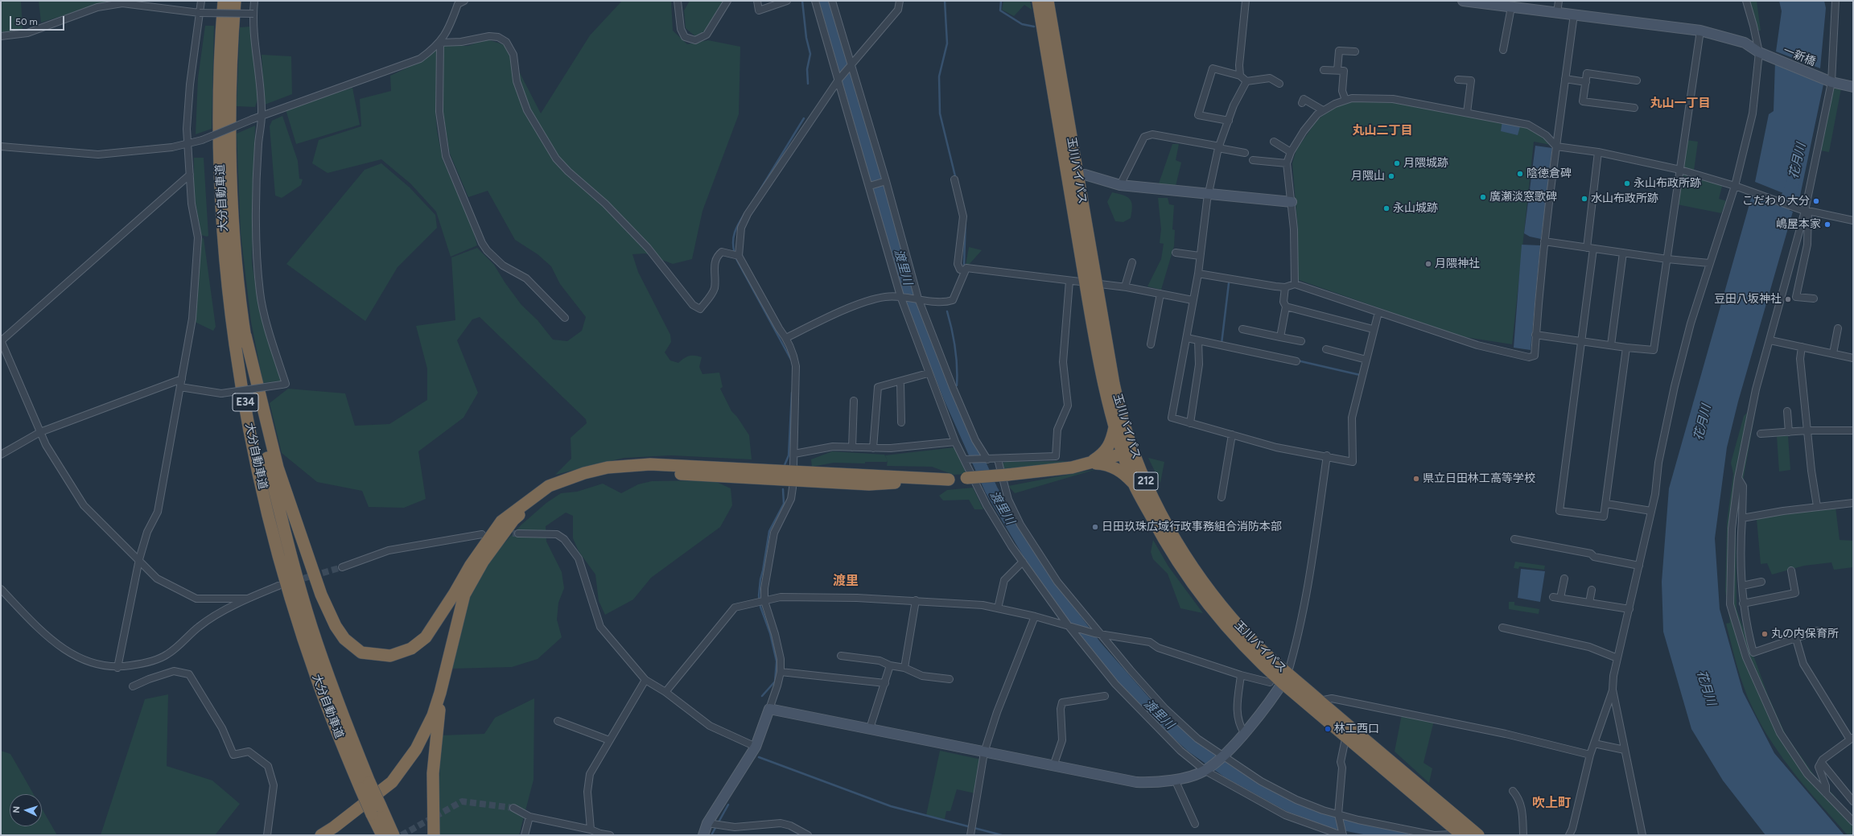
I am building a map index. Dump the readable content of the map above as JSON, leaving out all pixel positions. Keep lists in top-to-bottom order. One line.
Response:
{"streets":{"highway":["玉川バイパス","大分自動車道","E34","212"],"street":["一新橋"]},"districts":["丸山一丁目","丸山二丁目","渡里","吹上町"],"water":["花月川","渡里川"],"places":["月隈城跡","陰徳倉碑","月隈山","永山布政所跡","廣瀬淡窓歌碑","水山布政所跡","こだわり大分","永山城跡","嶋屋本家","月隈神社","豆田八坂神社","県立日田林工高等学校","日田玖珠広域行政事務組合消防本部","丸の内保育所","林工西口"],"scale_bar":"50 m","north":"left"}
